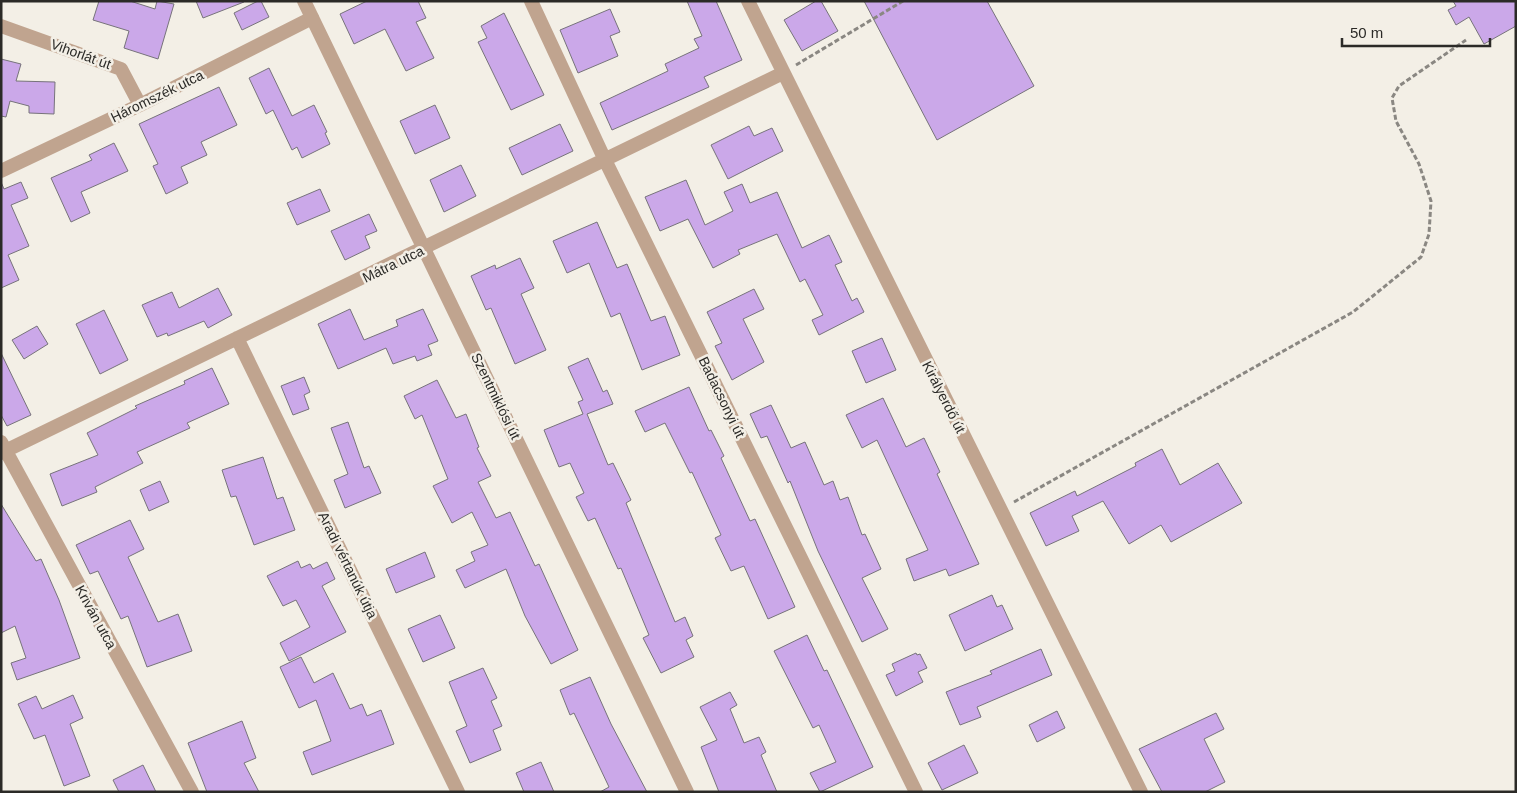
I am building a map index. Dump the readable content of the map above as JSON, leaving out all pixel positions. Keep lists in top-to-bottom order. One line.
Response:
{"streets":{"street":["Vihorlát út","Háromszék utca","Mátra utca","Szentmiklósi út","Badacsonyi út","Királyerdő út","Aradi vértanúk útja","Kriván utca"]},"crossings":[["Vihorlát út","Háromszék utca"],["Háromszék utca","Szentmiklósi út"],["Mátra utca","Szentmiklósi út"],["Mátra utca","Badacsonyi út"],["Mátra utca","Királyerdő út"],["Mátra utca","Aradi vértanúk útja"],["Mátra utca","Kriván utca"]],"scale_bar":"50 m"}
